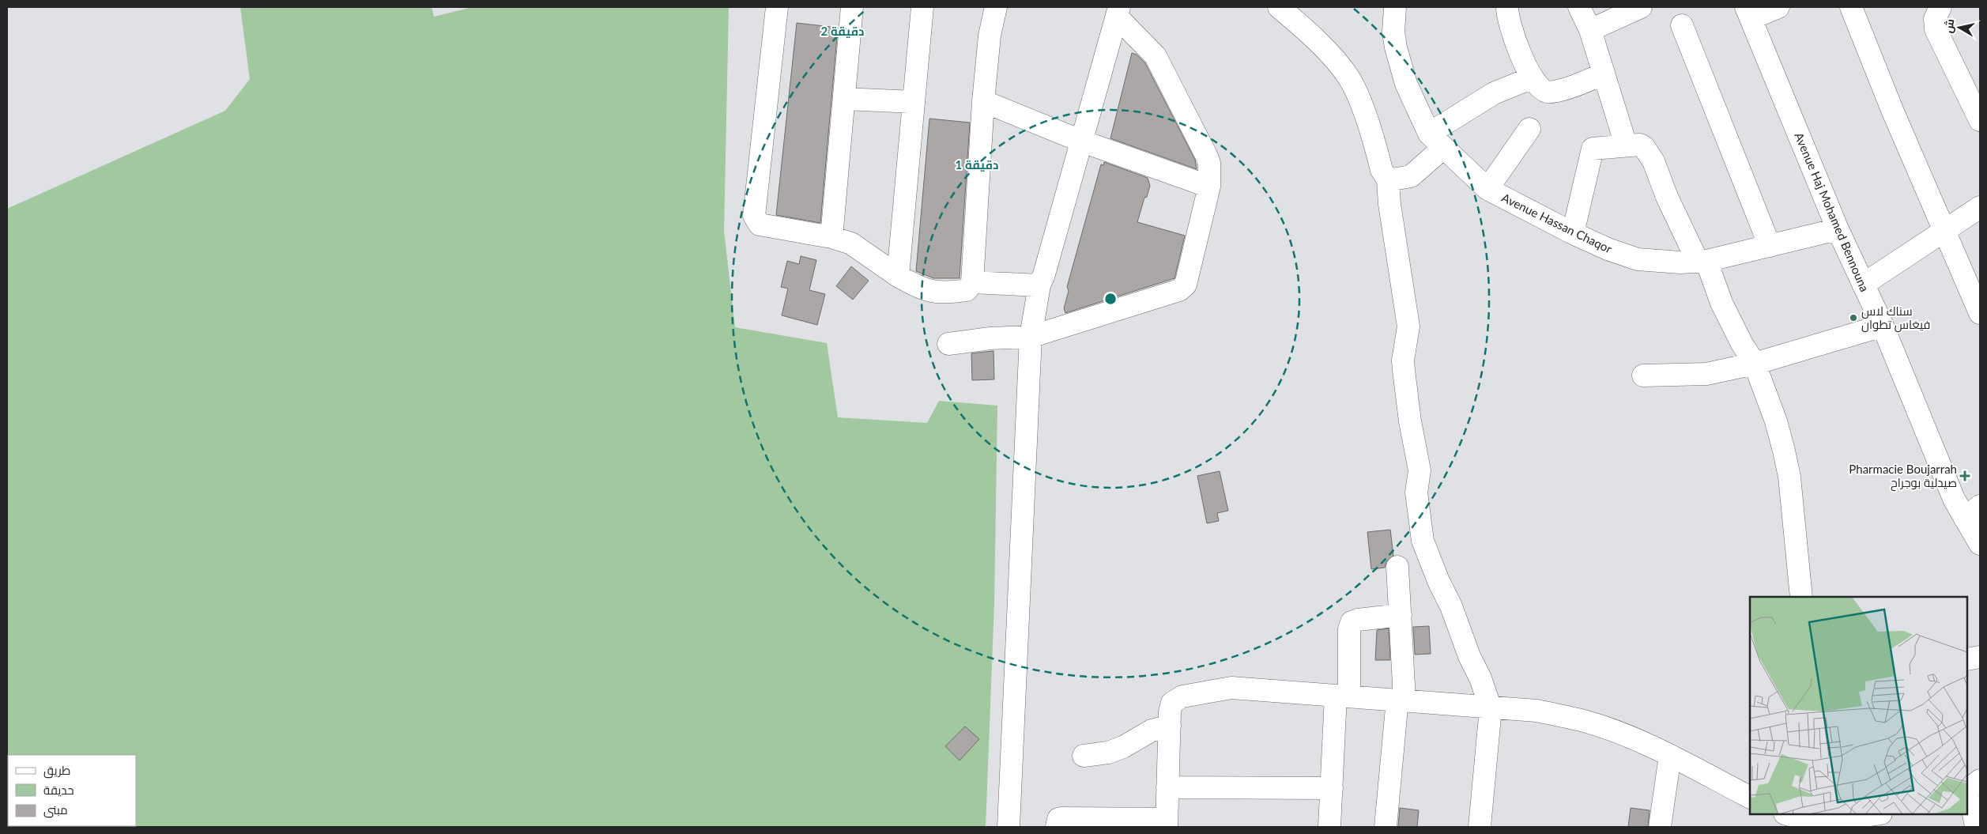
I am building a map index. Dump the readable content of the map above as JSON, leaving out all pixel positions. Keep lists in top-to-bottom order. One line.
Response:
{"streets":{"street":["Avenue Haj Mohamed Bennouna","Avenue Hassan Chaqor"]},"crossings":[["Avenue Haj Mohamed Bennouna","Avenue Hassan Chaqor"]],"places":{"other":["سناك لاس فيغاس تطوان"],"health":["Pharmacie Boujarrah صيدلية بوجراح"]},"legend":["طريق","حديقة","مبنى"],"north":"left","rings":["2 دقيقة","1 دقيقة"]}
